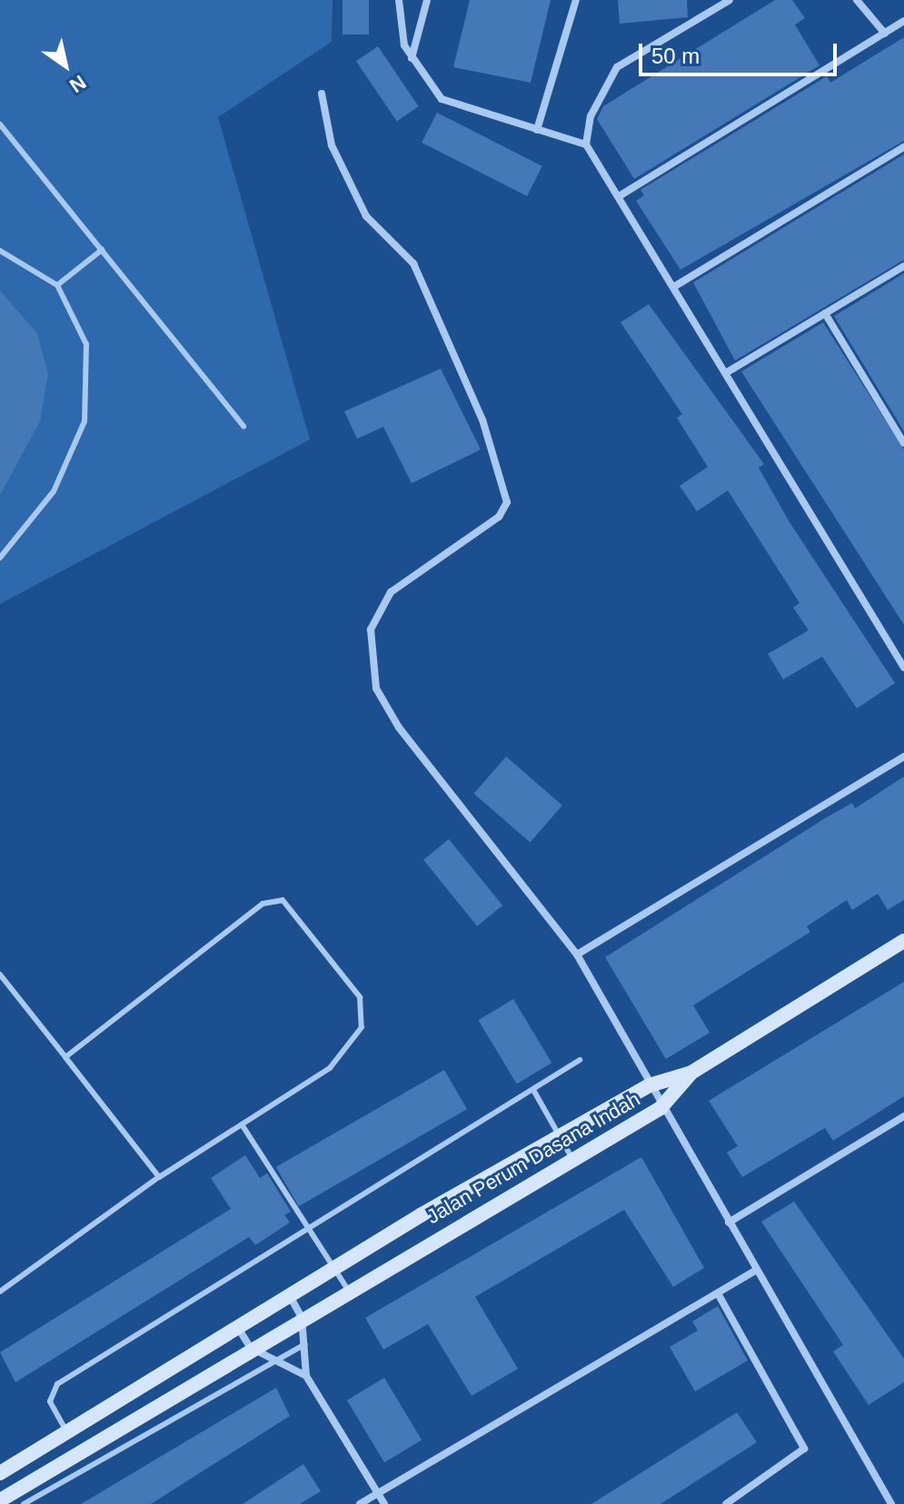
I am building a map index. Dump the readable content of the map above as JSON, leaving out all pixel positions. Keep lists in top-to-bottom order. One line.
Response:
{"streets":{"street":["Jalan Perum Dasana Indah"]},"scale_bar":"50 m","north":"bottom right"}
